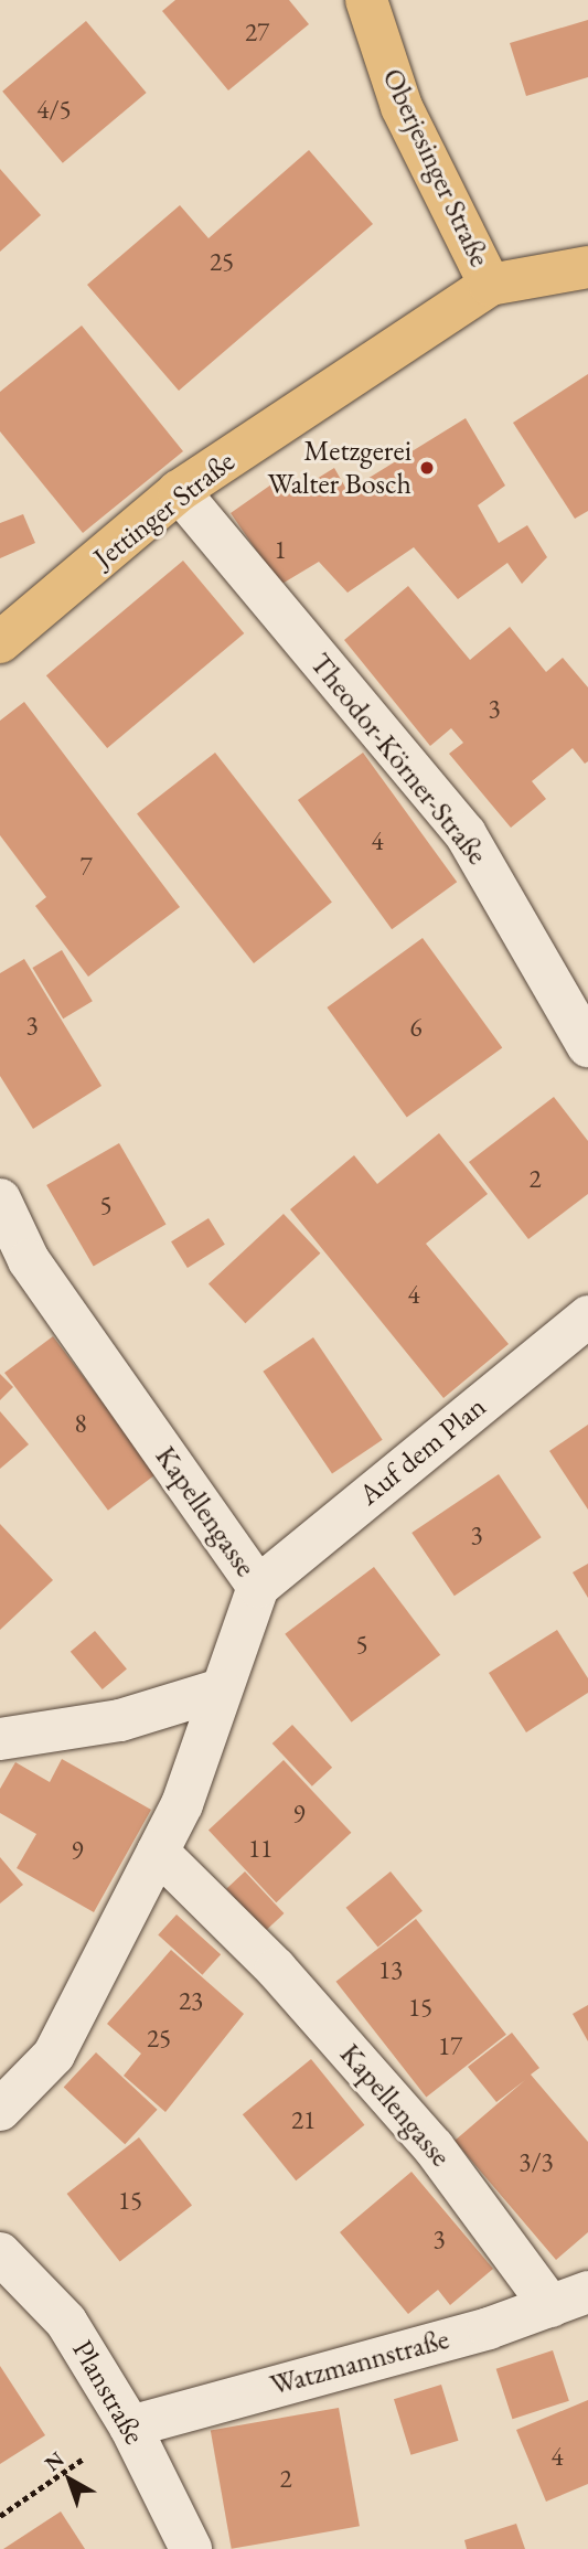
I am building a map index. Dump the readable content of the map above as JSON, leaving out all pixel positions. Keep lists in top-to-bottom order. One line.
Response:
{"streets":{"main road":["Oberjesinger Straße","Jettinger Straße"],"street":["Theodor-Körner-Straße","Auf dem Plan","Kapellengasse","Watzmannstraße","Planstraße"]},"crossings":[["Oberjesinger Straße","Jettinger Straße"],["Jettinger Straße","Theodor-Körner-Straße"],["Auf dem Plan","Kapellengasse"],["Kapellengasse","Watzmannstraße"],["Watzmannstraße","Planstraße"]],"places":["Metzgerei Walter Bosch"],"house_numbers":["27","4/5","25","1","3","4","7","3","6","2","5","4","8","3","5","9","11","9","13","23","15","25","17","21","3/3","15","3","4","2"],"north":"top left"}
